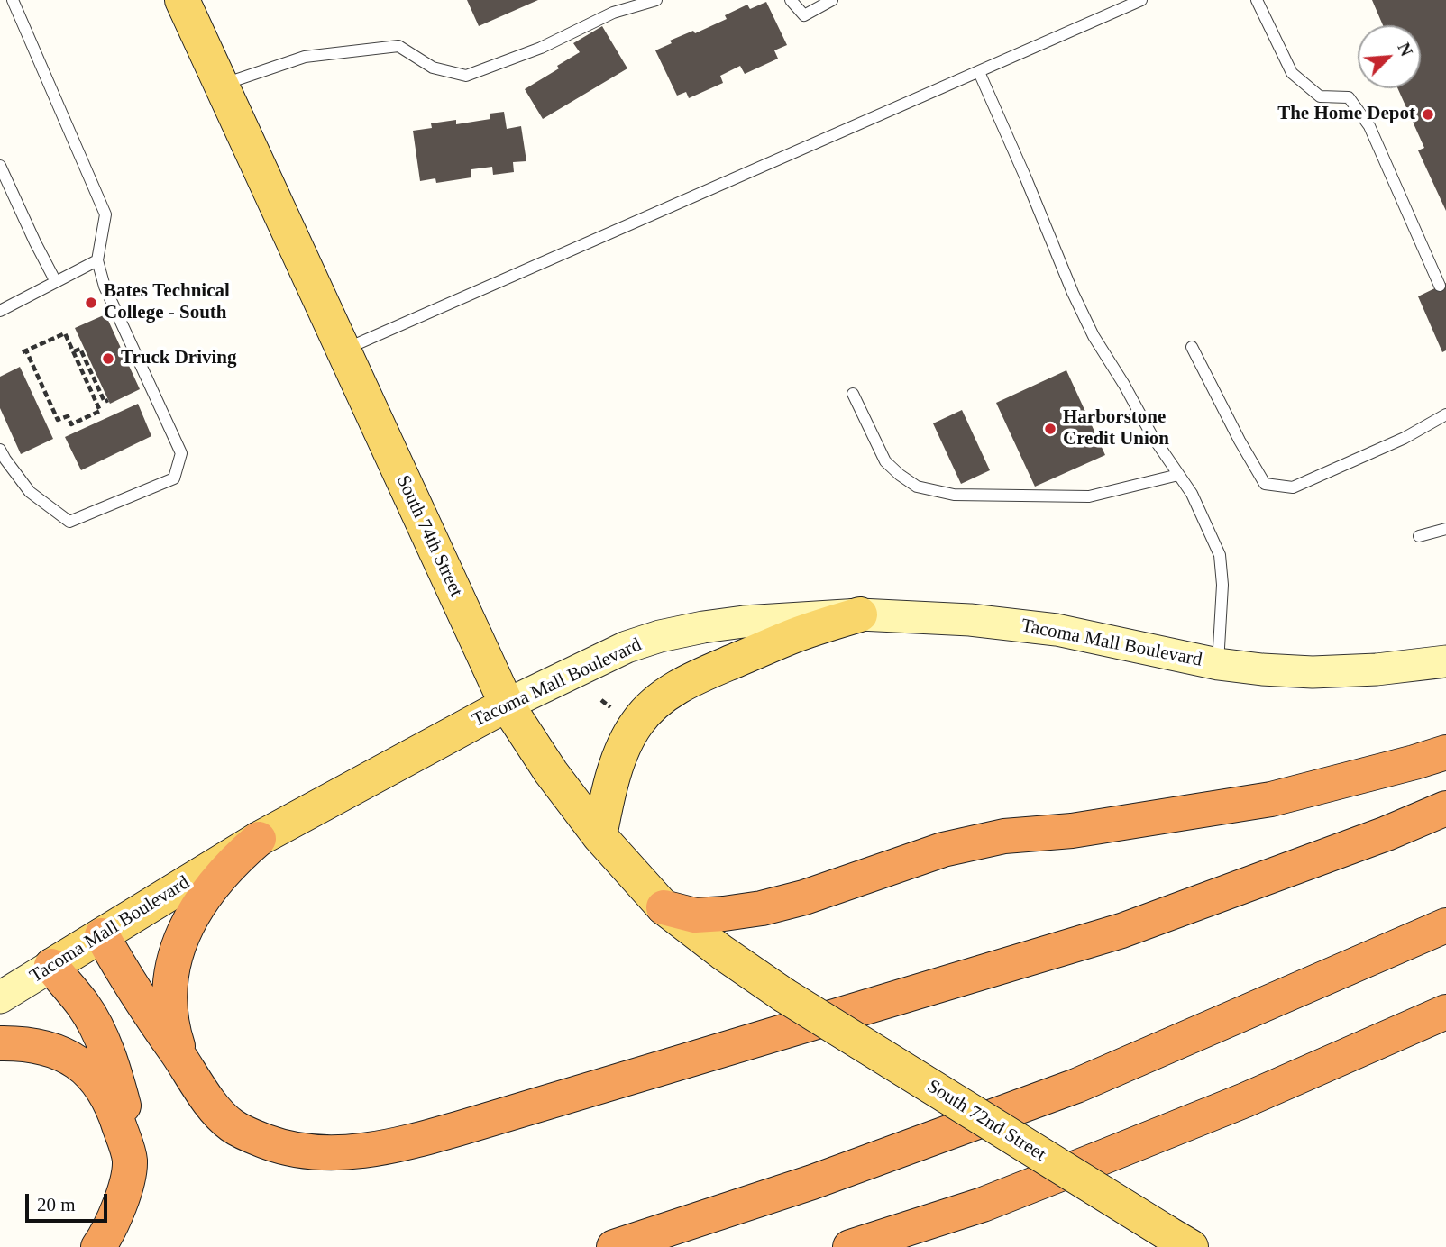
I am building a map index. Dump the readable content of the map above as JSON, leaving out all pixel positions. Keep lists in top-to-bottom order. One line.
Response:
{"streets":{"main road":["South 74th Street","Tacoma Mall Boulevard","South 72nd Street"]},"crossings":[["South 74th Street","Tacoma Mall Boulevard"],["South 74th Street","South 72nd Street"]],"places":["The Home Depot","Bates Technical College - South","Truck Driving","Harborstone Credit Union"],"scale_bar":"20 m","north":"top right"}
